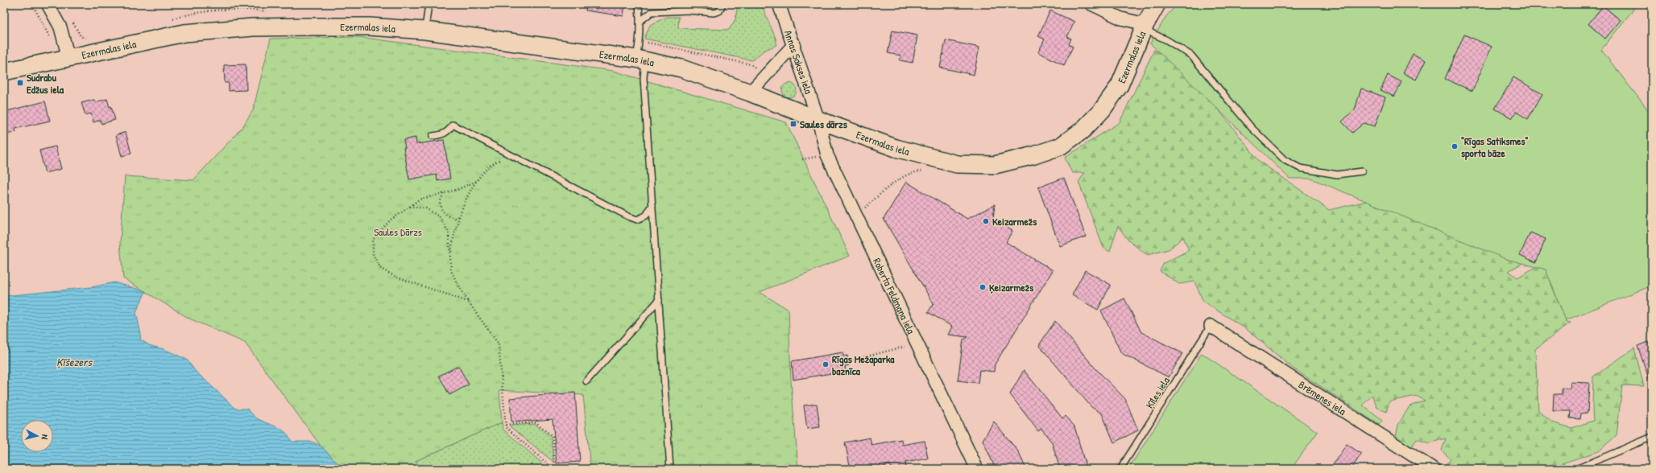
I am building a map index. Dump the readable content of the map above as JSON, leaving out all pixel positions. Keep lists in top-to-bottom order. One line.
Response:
{"streets":{"street":["Ezermalas iela","Annas Sakses iela","Roberta Feldmaņa iela","Brēmenes iela"],"lane":["Ķīles iela"]},"crossings":[["Ezermalas iela","Annas Sakses iela"],["Ezermalas iela","Roberta Feldmaņa iela"],["Annas Sakses iela","Roberta Feldmaņa iela"],["Ķīles iela","Brēmenes iela"]],"water":["Ķīšezers"],"parks":["Saules Dārzs"],"places":{"transit":["Sudrabu Edžus iela","Saules dārzs"],"other":["\"Rīgas Satiksmes\" sporta bāze","Keizarmežs","Ķeizarmežs","Rīgas Mežaparka baznīca"]},"north":"right"}
